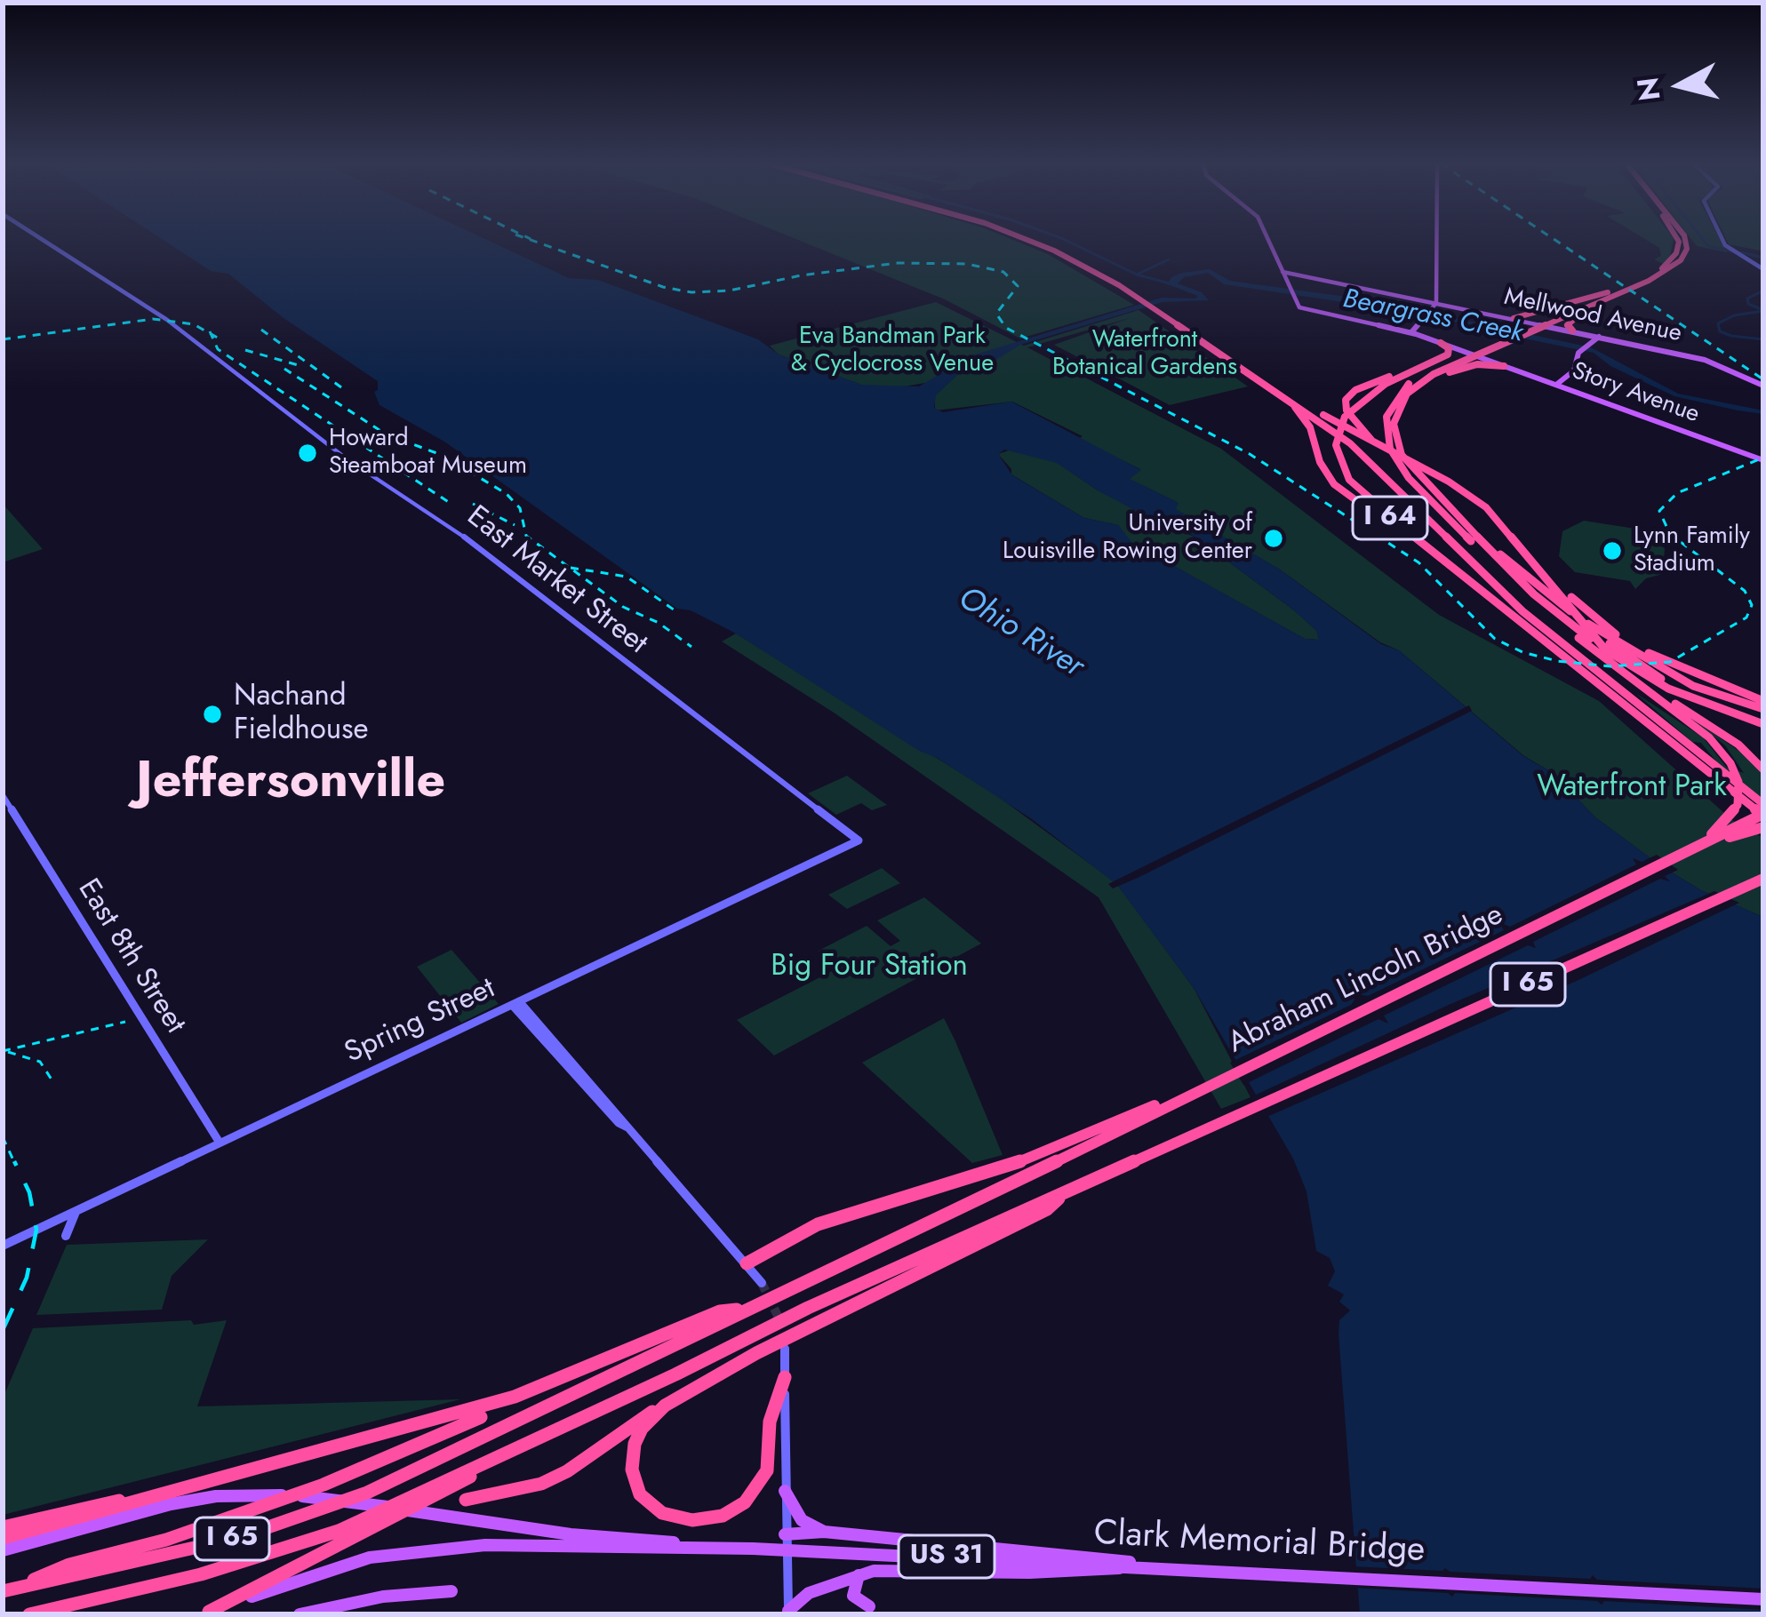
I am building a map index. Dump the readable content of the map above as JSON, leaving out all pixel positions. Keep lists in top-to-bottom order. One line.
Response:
{"streets":{"highway":["I 64","Abraham Lincoln Bridge","I 65"],"main road":["Mellwood Avenue","Story Avenue","East Market Street","East 8th Street","Spring Street","Clark Memorial Bridge","US 31"]},"crossings":[["East Market Street","Spring Street"],["East 8th Street","Spring Street"],["Abraham Lincoln Bridge","I 65"],["Clark Memorial Bridge","US 31"]],"districts":["Jeffersonville"],"water":["Beargrass Creek","Ohio River"],"parks":["Eva Bandman Park & Cyclocross Venue","Waterfront Botanical Gardens","Waterfront Park","Big Four Station"],"places":["Howard Steamboat Museum","University of Louisville Rowing Center","Lynn Family Stadium","Nachand Fieldhouse"],"north":"left"}
